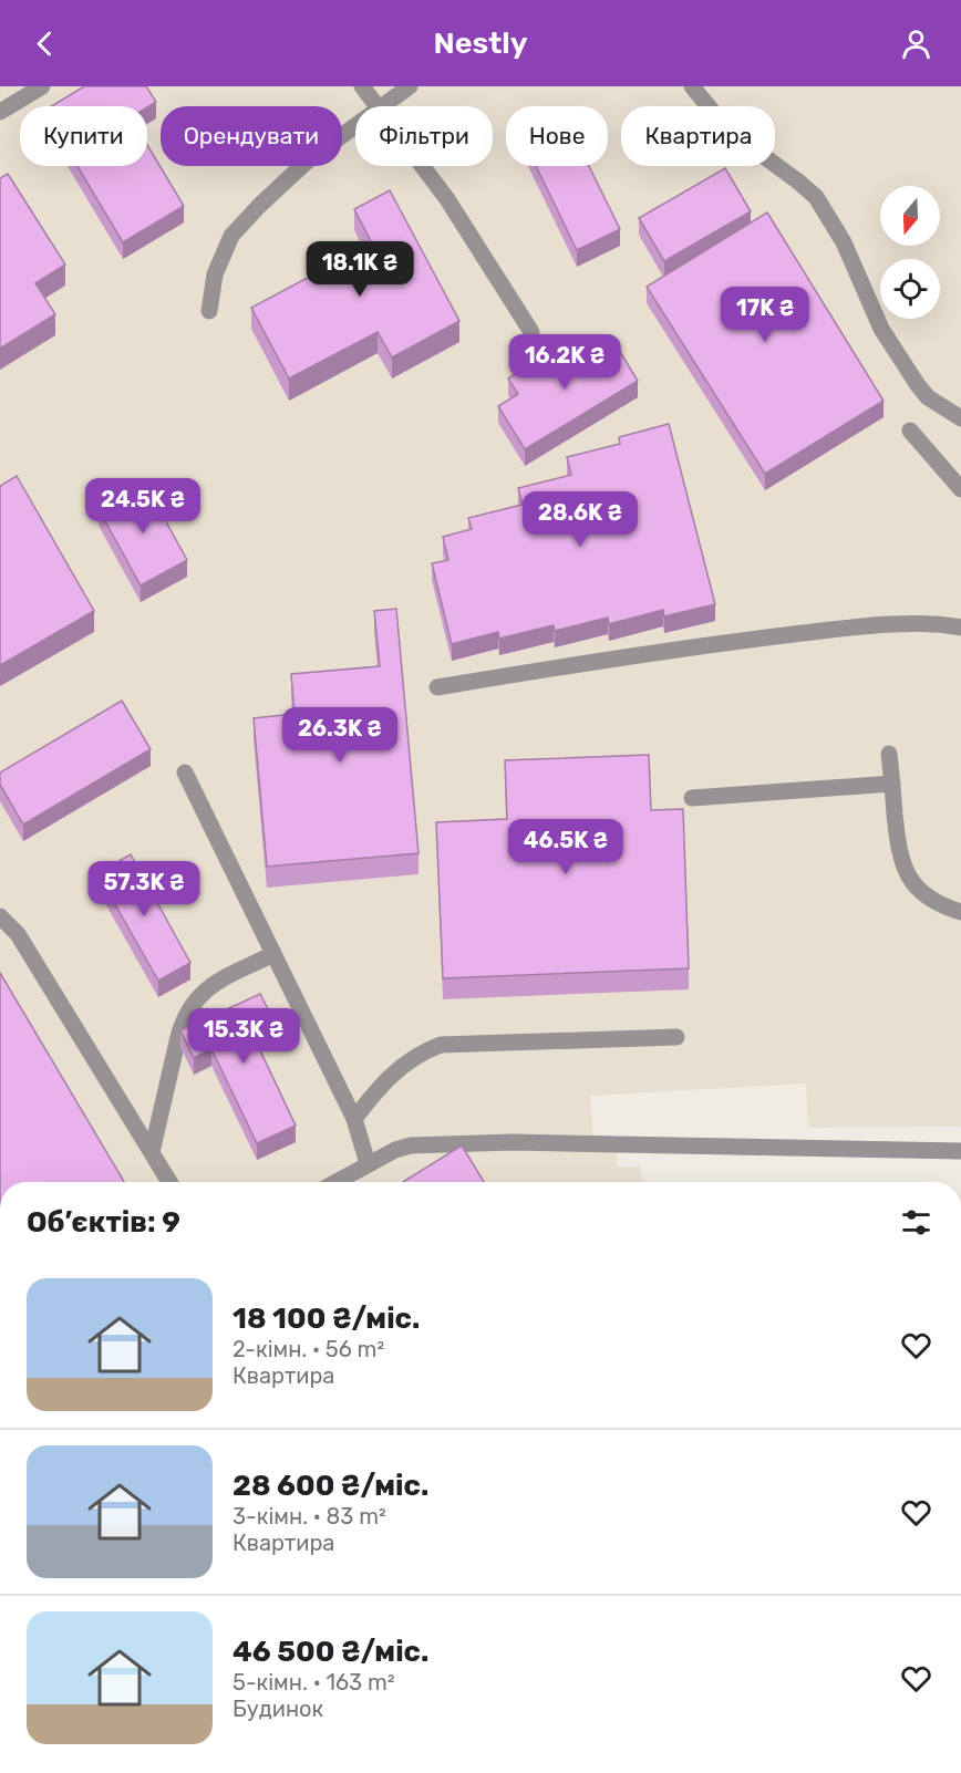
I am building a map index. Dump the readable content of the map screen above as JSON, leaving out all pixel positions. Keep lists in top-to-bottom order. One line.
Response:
{"north":"bottom","page":{"header":"Nestly","chip":["Купити","Орендувати","Фільтри","Нове","Квартира"],"price":["18.1K ₴","17K ₴","16.2K ₴","24.5K ₴","28.6K ₴","26.3K ₴","46.5K ₴","57.3K ₴","15.3K ₴"],"heading":"Об’єктів: 9","list":[{"name":"18 100 ₴/міс.","note":"2-кімн. · 56 m² · Квартира"},{"name":"28 600 ₴/міс.","note":"3-кімн. · 83 m² · Квартира"},{"name":"46 500 ₴/міс.","note":"5-кімн. · 163 m² · Будинок"}]}}
